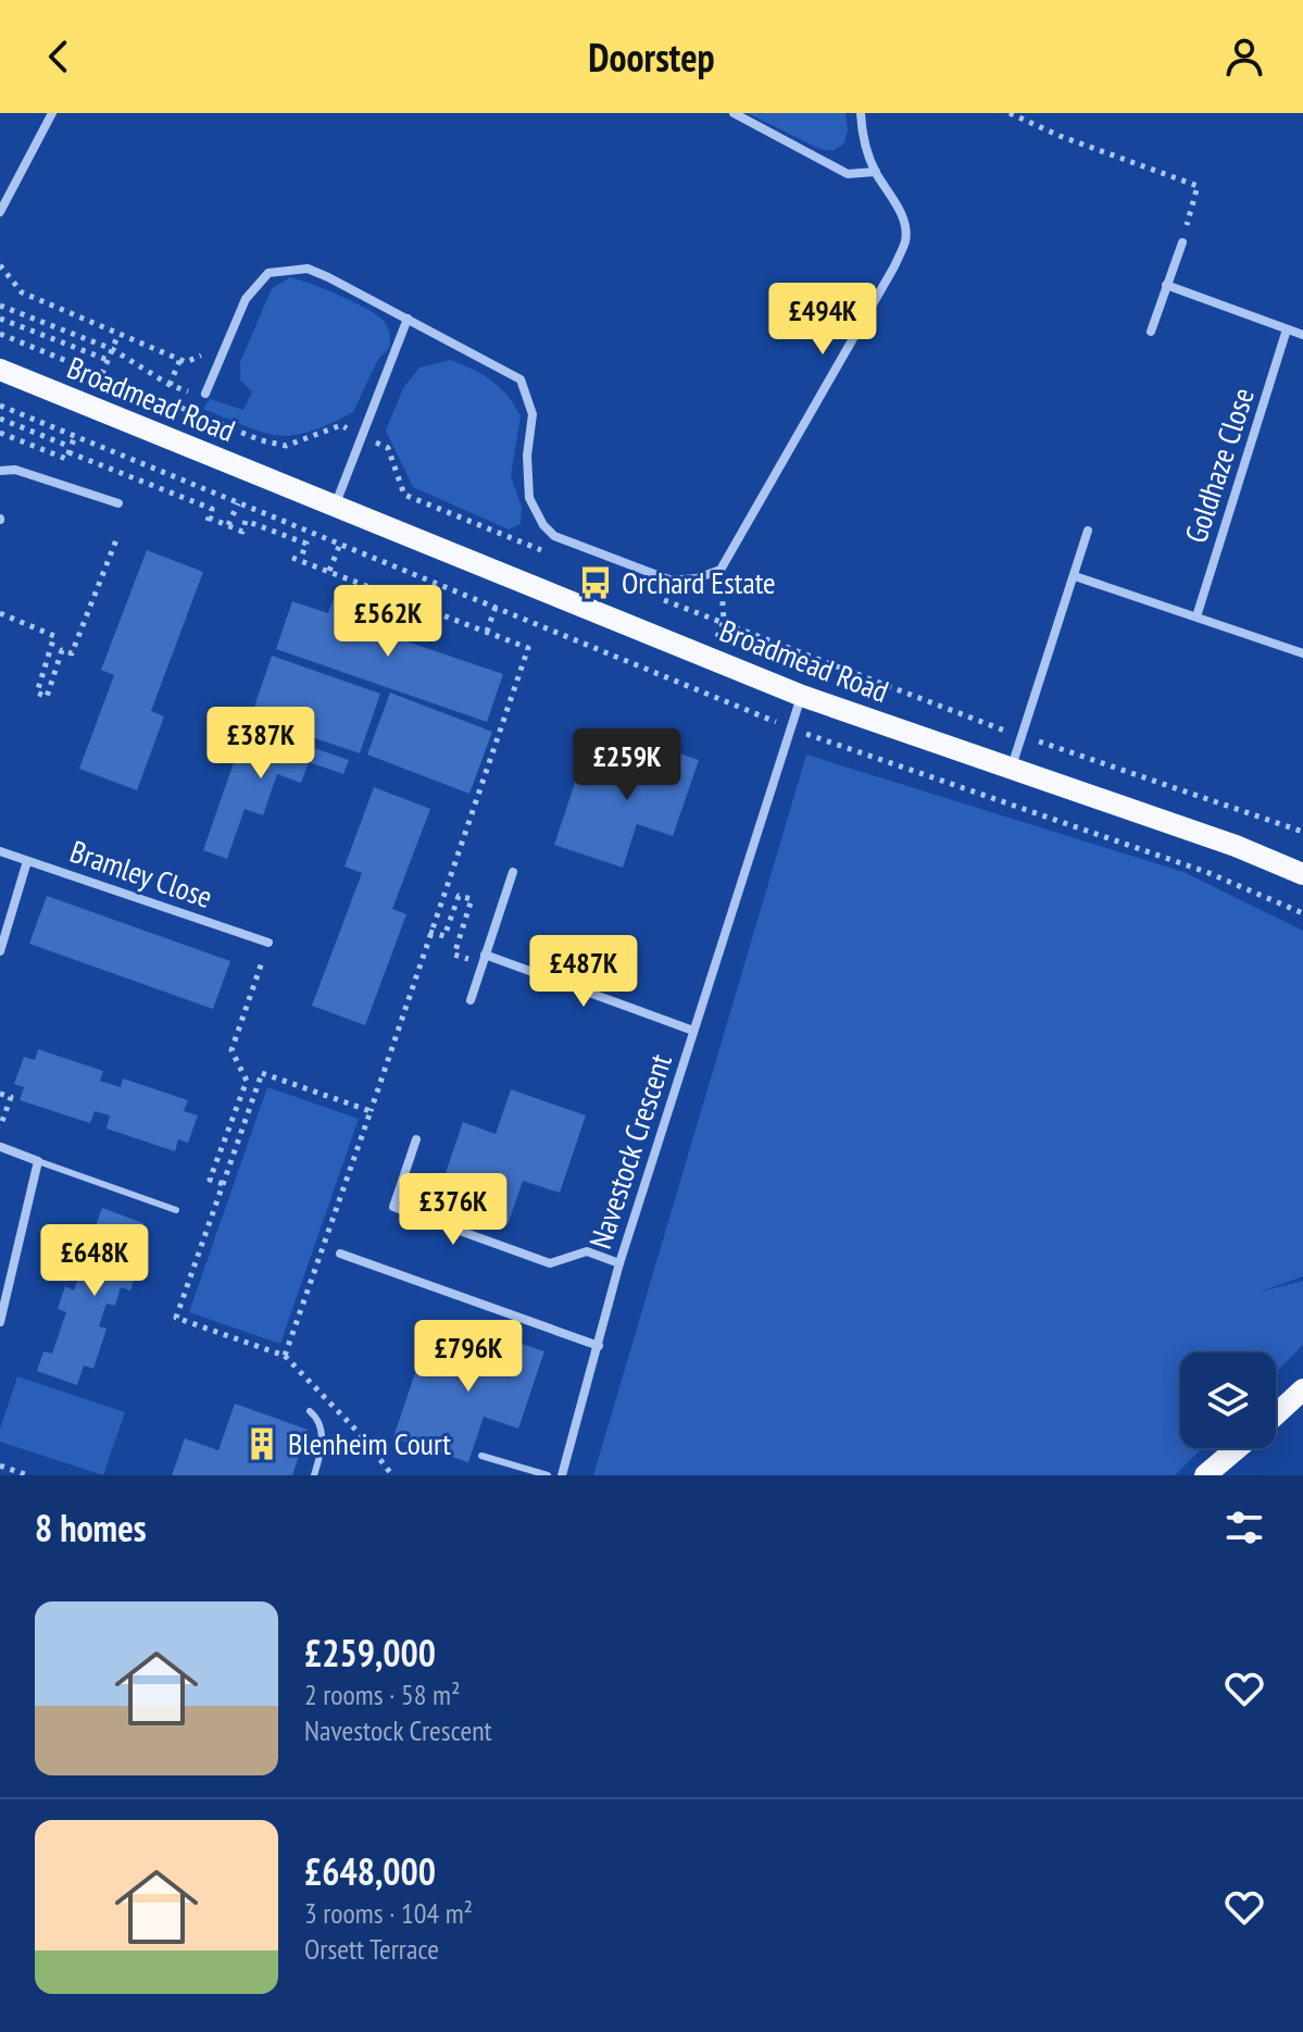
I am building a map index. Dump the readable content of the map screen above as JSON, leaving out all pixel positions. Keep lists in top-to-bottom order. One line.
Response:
{"streets":{"main road":["Broadmead Road"],"street":["Goldhaze Close","Bramley Close","Navestock Crescent"]},"crossings":[["Broadmead Road","Navestock Crescent"]],"places":{"bus stop":["Orchard Estate"],"building":["Blenheim Court"]},"page":{"header":"Doorstep","price":["£494K","£562K","£387K","£259K","£487K","£376K","£648K","£796K"],"heading":"8 homes","list":[{"name":"£259,000","note":"2 rooms · 58 m² · Navestock Crescent"},{"name":"£648,000","note":"3 rooms · 104 m² · Orsett Terrace"}]}}
